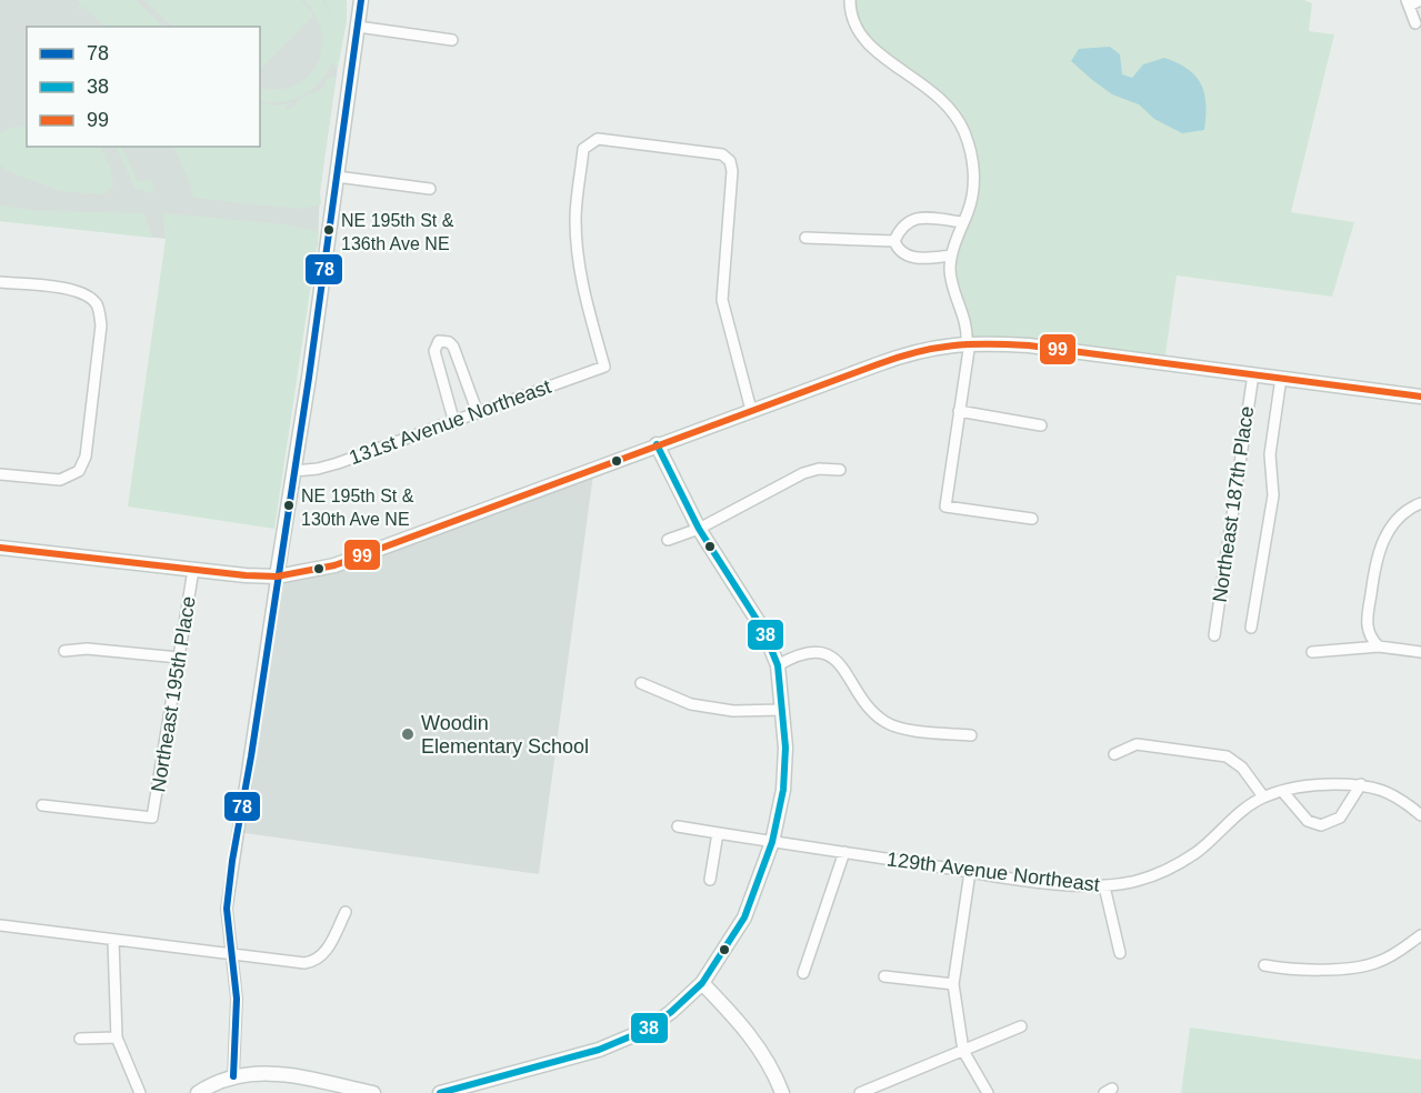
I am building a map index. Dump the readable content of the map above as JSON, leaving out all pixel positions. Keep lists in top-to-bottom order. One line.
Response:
{"streets":{"street":["131st Avenue Northeast","Northeast 187th Place","Northeast 195th Place","129th Avenue Northeast"]},"places":["NE 195th St & 136th Ave NE","NE 195th St & 130th Ave NE","Woodin Elementary School"],"lines":["transit line 78","transit line 99","transit line 38"],"legend":["78","38","99"]}
